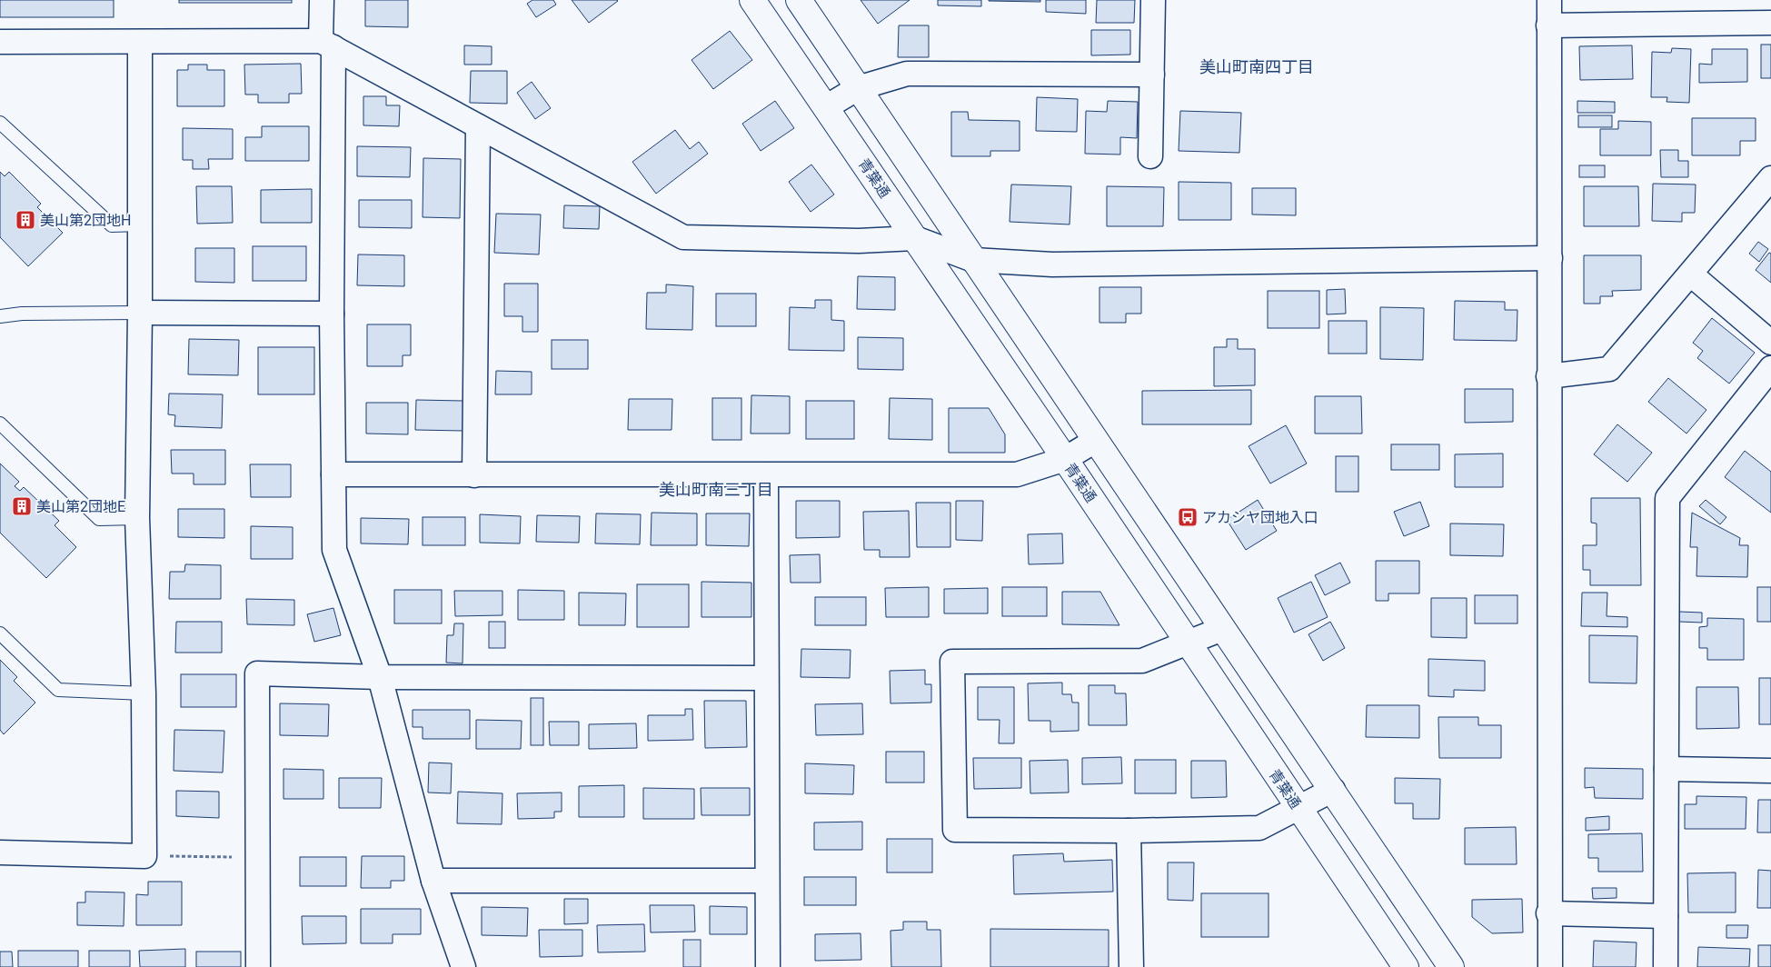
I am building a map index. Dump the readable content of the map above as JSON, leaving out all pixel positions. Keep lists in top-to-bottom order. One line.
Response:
{"streets":{"street":["青葉通"]},"districts":["美山町南四丁目","美山町南三丁目"],"places":{"building":["美山第2団地H","美山第2団地E"],"bus stop":["アカシヤ団地入口"]}}
